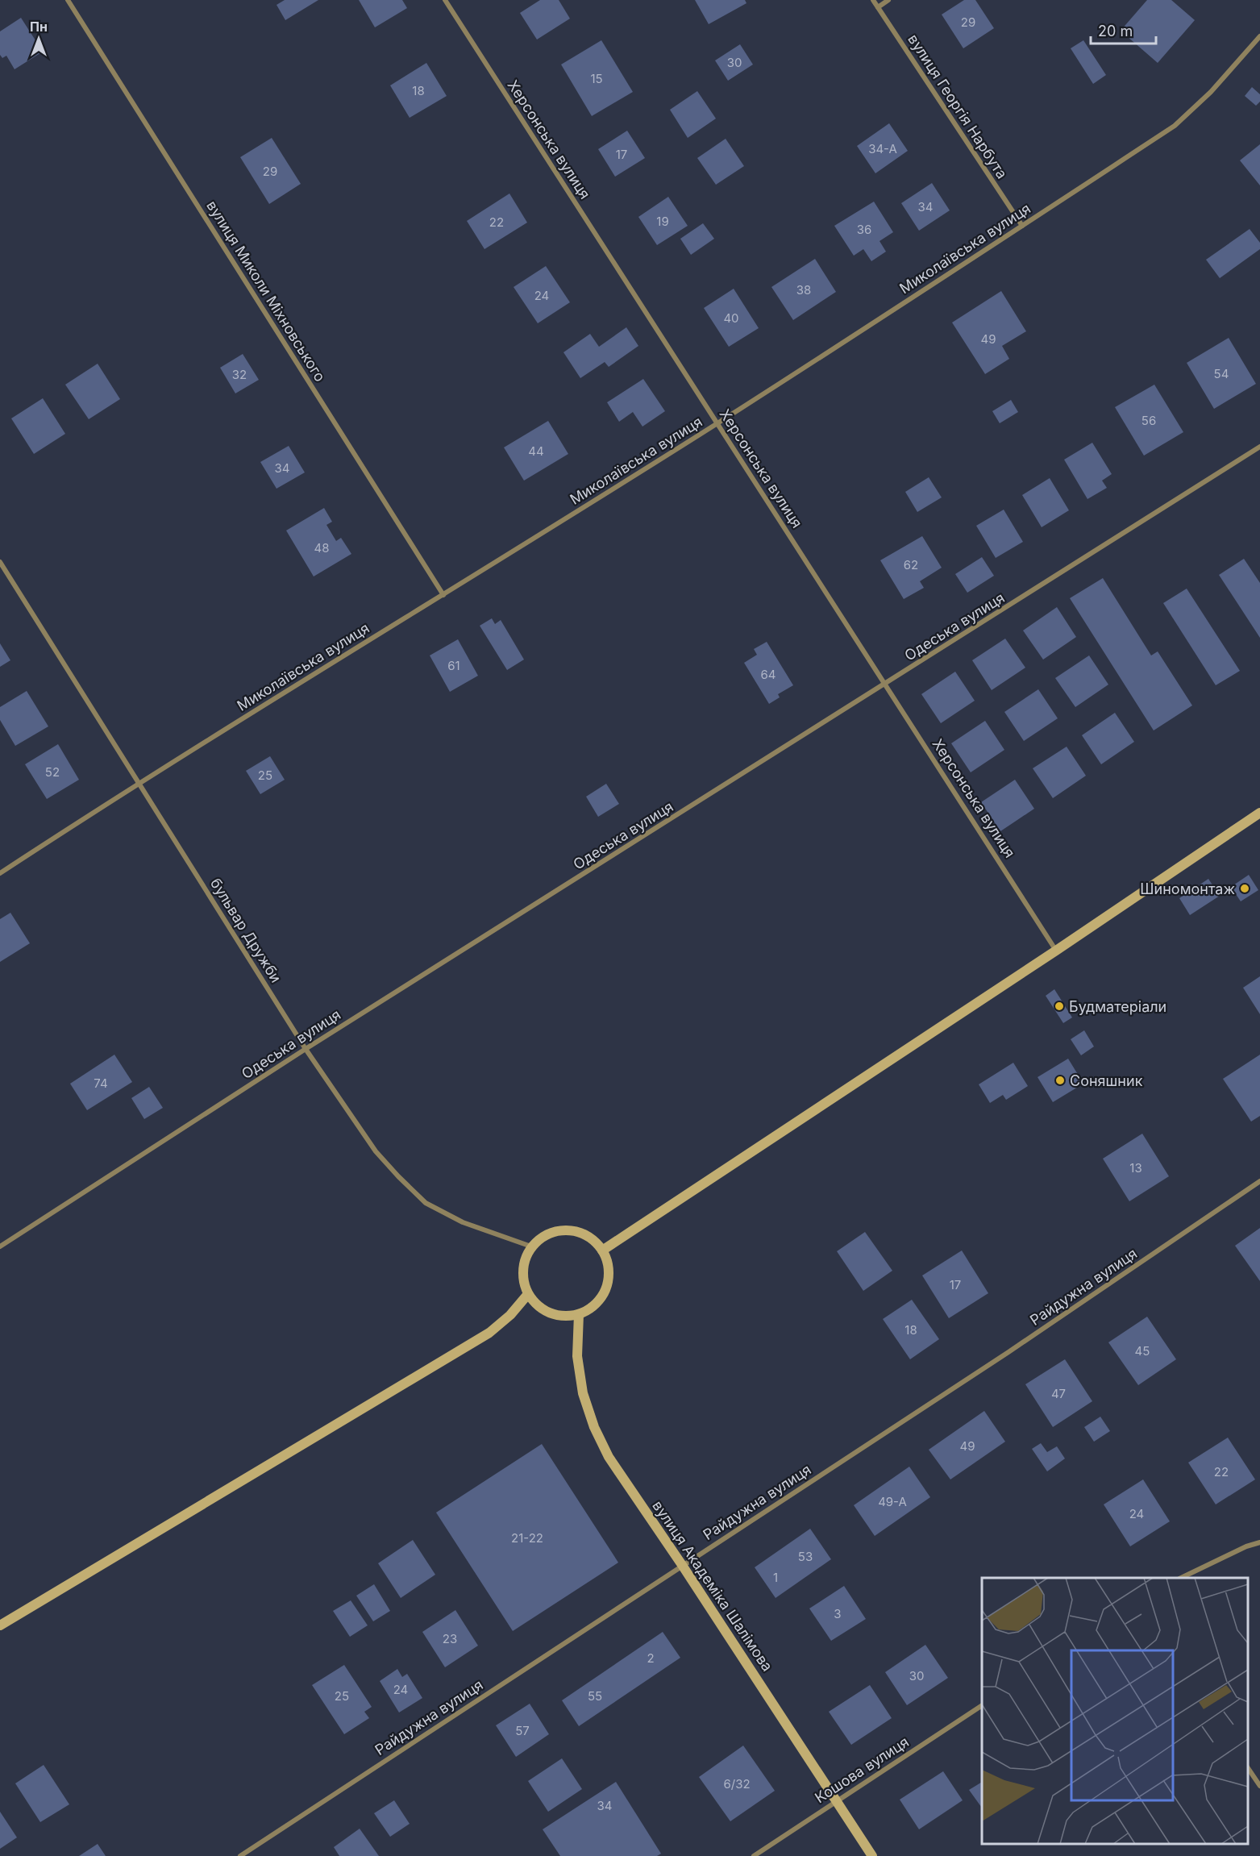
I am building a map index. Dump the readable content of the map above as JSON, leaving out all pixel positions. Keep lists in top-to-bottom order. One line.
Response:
{"streets":{"main road":["вулиця Академіка Шалімова"],"street":["вулиця Георгія Нарбута","Херсонська вулиця","Миколаївська вулиця","вулиця Миколи Міхновського","Одеська вулиця","бульвар Дружби","Райдужна вулиця","Кошова вулиця"]},"crossings":[["вулиця Георгія Нарбута","Миколаївська вулиця"],["Херсонська вулиця","Миколаївська вулиця"],["Херсонська вулиця","Одеська вулиця"],["Миколаївська вулиця","вулиця Миколи Міхновського"],["Миколаївська вулиця","бульвар Дружби"],["Одеська вулиця","бульвар Дружби"],["бульвар Дружби","вулиця Академіка Шалімова"],["Райдужна вулиця","вулиця Академіка Шалімова"],["вулиця Академіка Шалімова","Кошова вулиця"]],"places":["Шиномонтаж","Будматеріали","Соняшник"],"house_numbers":["29","30","15","18","34-А","17","29","34","19","22","36","38","24","40","49","54","32","56","44","34","48","62","61","64","52","25","74","13","17","18","45","47","49","22","49-А","24","21-22","53","1","3","23","2","30","24","25","55","57","6/32","34"],"scale_bar":"20 m","north":"top"}
